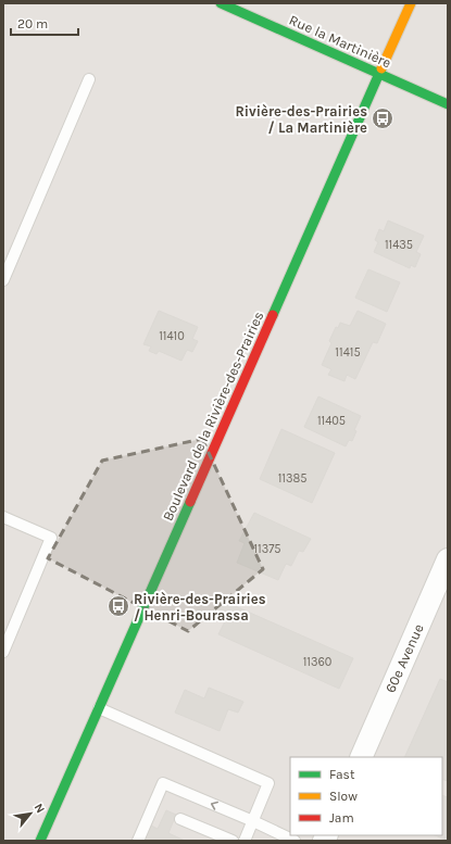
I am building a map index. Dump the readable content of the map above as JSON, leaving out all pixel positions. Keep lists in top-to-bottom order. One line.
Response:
{"streets":{"street":["Rue la Martinière","Boulevard de la Rivière-des-Prairies","60e Avenue"]},"crossings":[["Rue la Martinière","Boulevard de la Rivière-des-Prairies"]],"places":{"bus stop":["Rivière-des-Prairies / La Martinière","Rivière-des-Prairies / Henri-Bourassa"]},"house_numbers":["11435","11410","11415","11405","11385","11375","11360"],"legend":["Fast","Slow","Jam"],"scale_bar":"20 m","north":"top right"}
